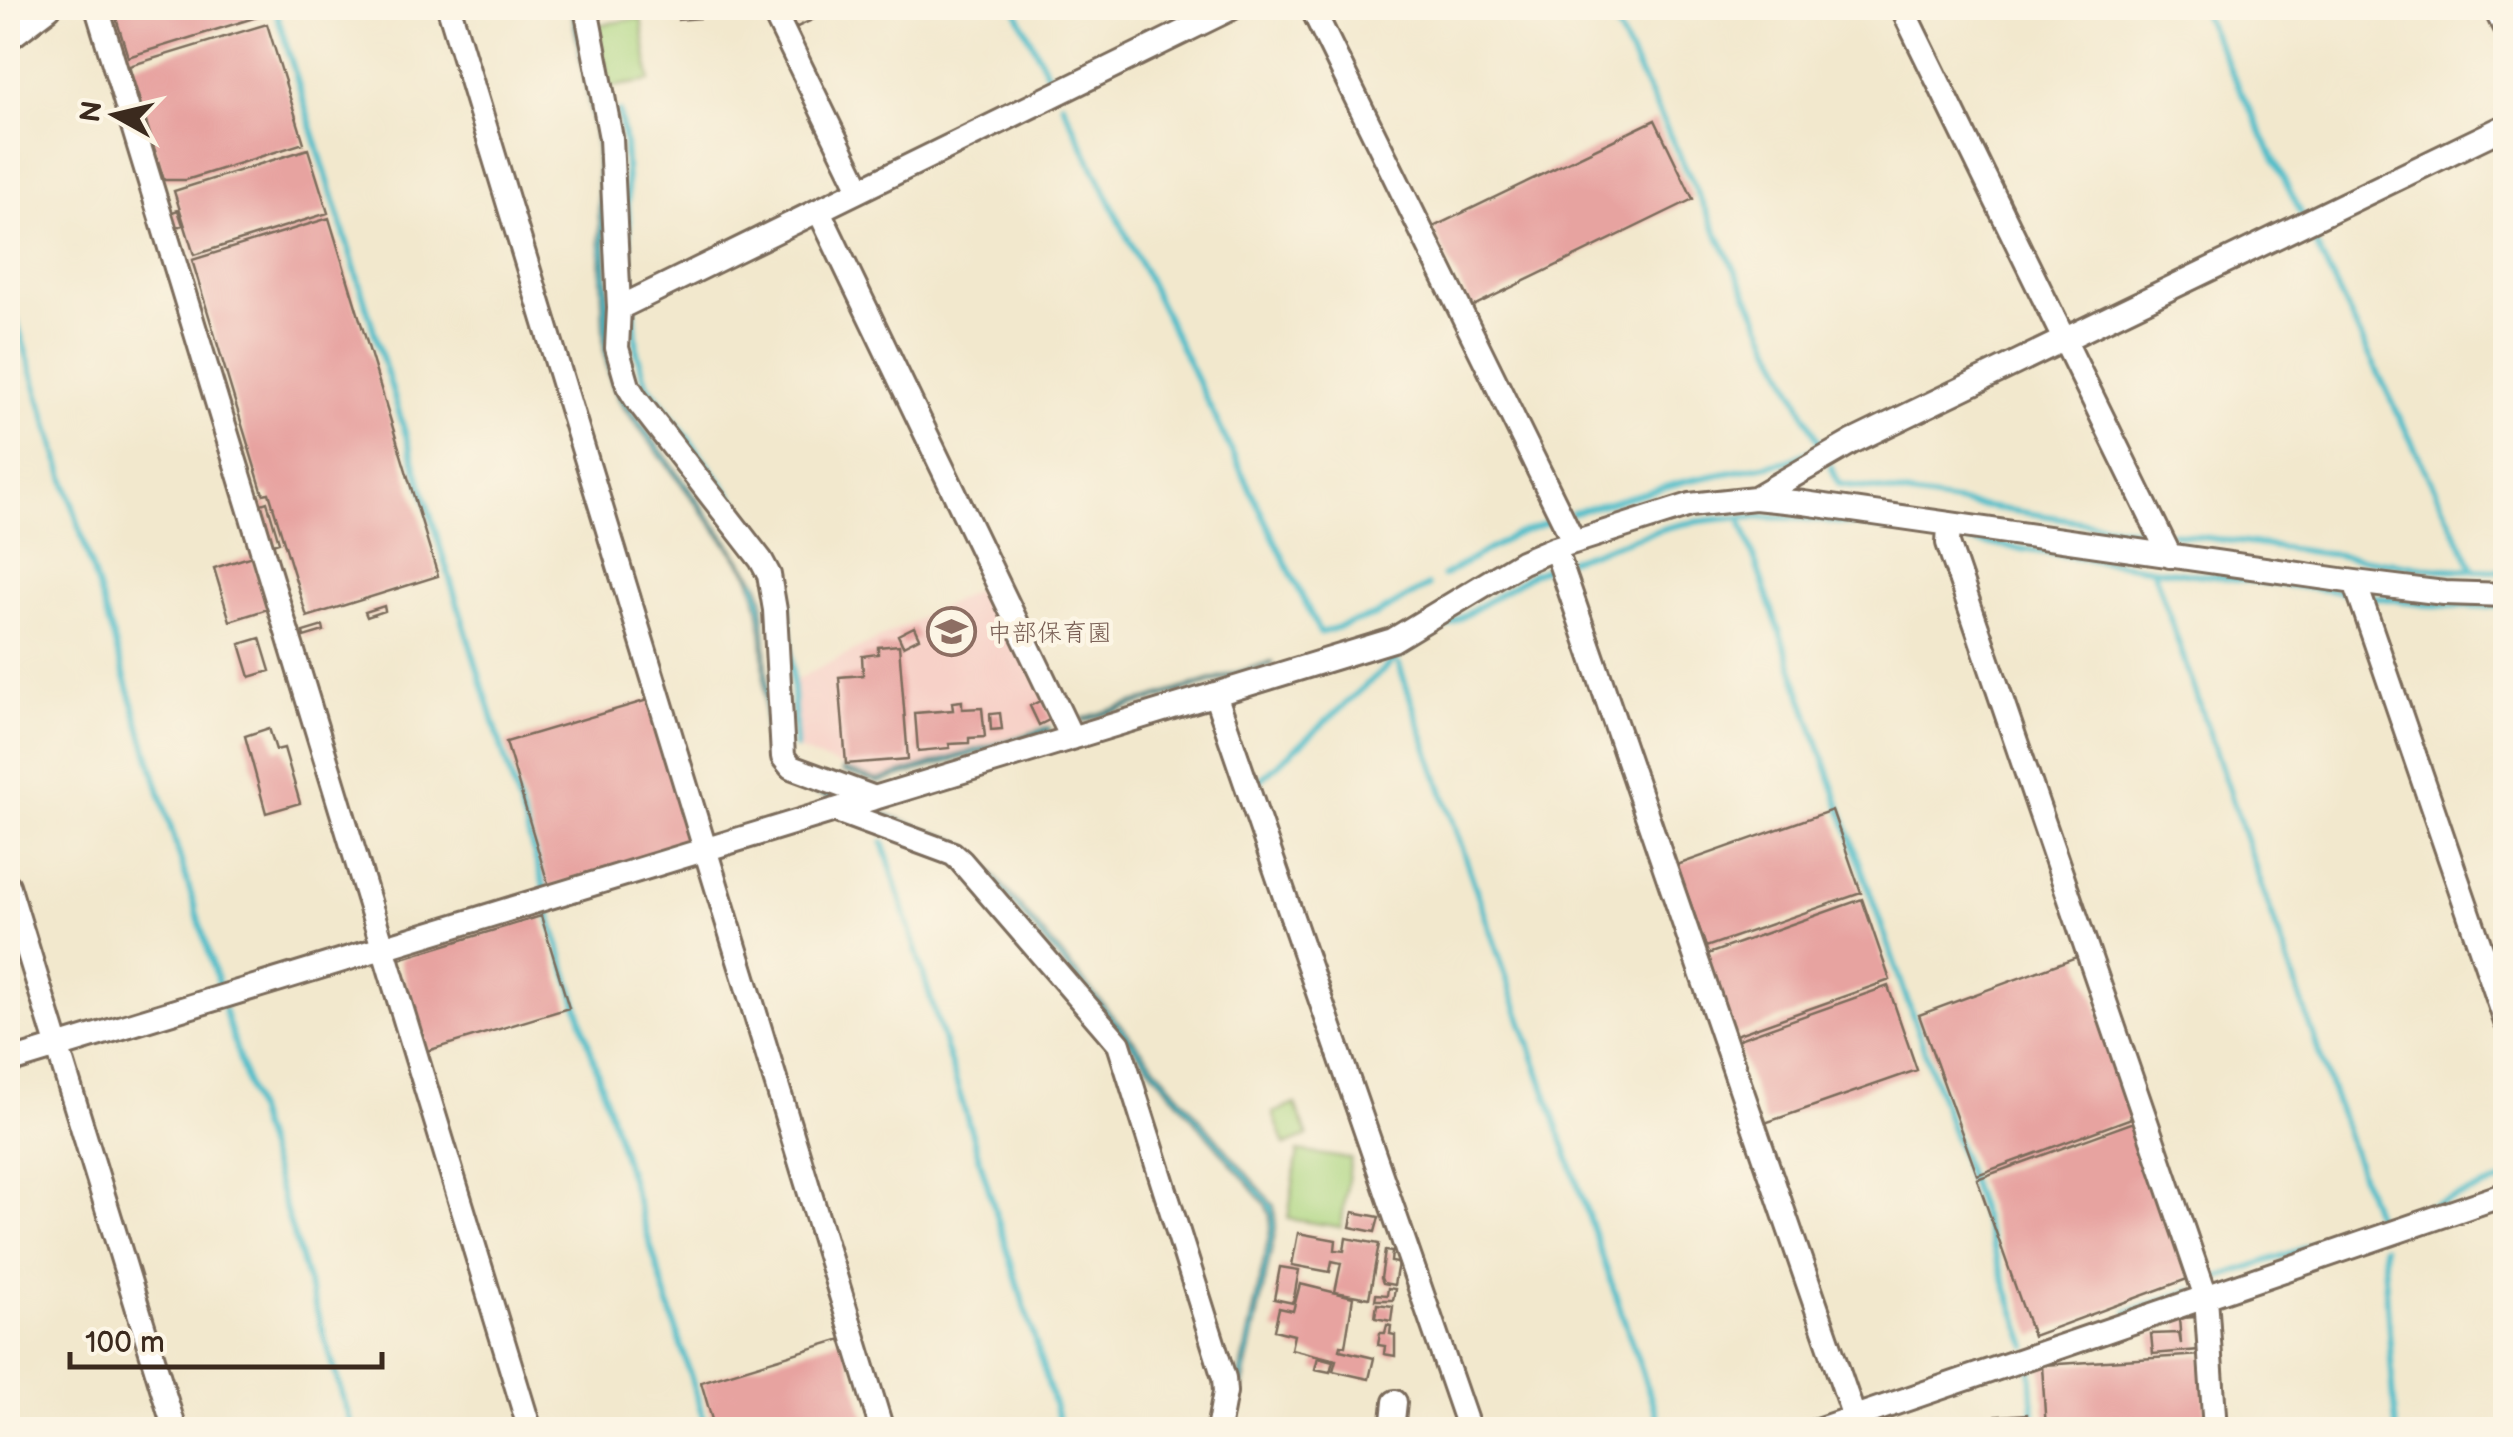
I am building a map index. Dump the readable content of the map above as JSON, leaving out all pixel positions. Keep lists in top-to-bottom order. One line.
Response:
{"places":{"school or university":["中部保育園"]},"scale_bar":"100 m","north":"left"}
